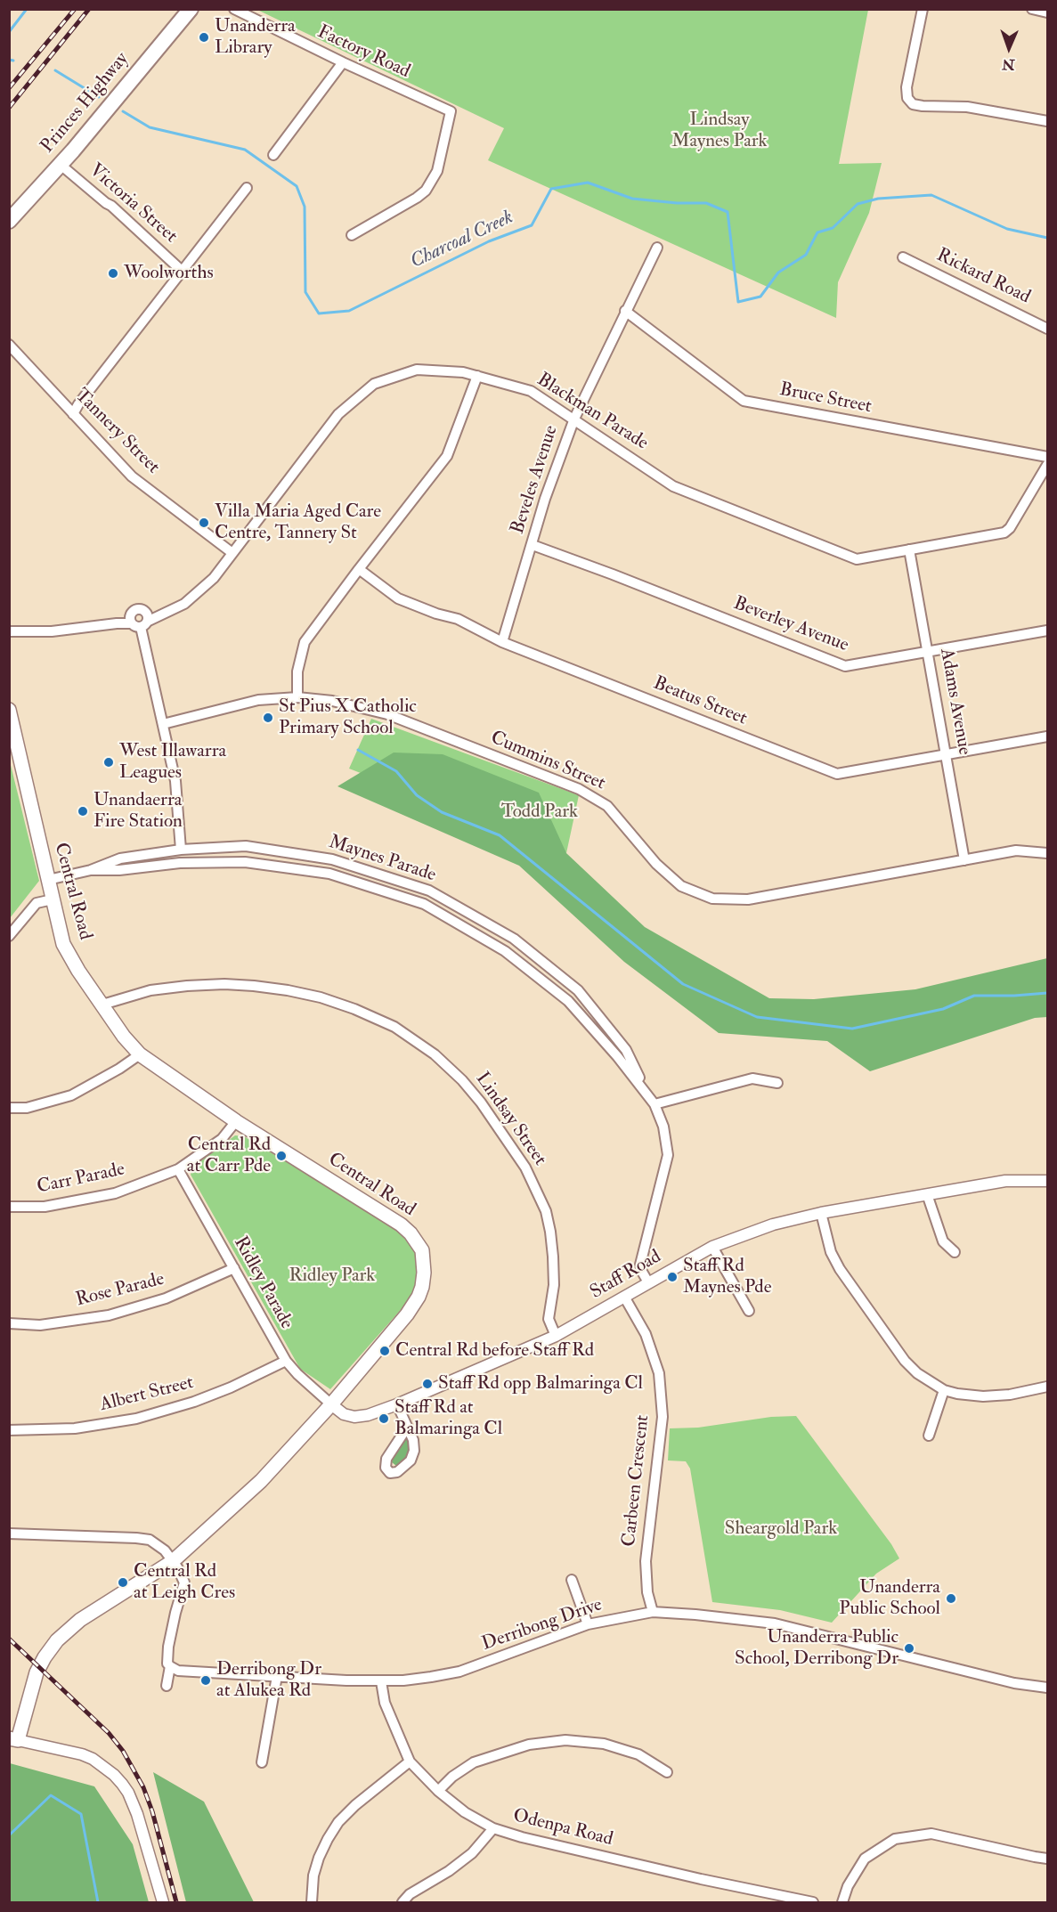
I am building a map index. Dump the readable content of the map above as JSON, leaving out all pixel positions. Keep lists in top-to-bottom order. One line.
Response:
{"streets":{"main road":["Princes Highway","Central Road"],"street":["Factory Road","Victoria Street","Rickard Road","Bruce Street","Blackman Parade","Tannery Street","Beveles Avenue","Beverley Avenue","Beatus Street","Adams Avenue","Cummins Street","Maynes Parade","Lindsay Street","Carr Parade","Staff Road","Ridley Parade","Rose Parade","Albert Street","Carbeen Crescent","Derribong Drive","Odenpa Road"]},"crossings":[["Princes Highway","Victoria Street"],["Bruce Street","Beveles Avenue"],["Blackman Parade","Tannery Street"],["Blackman Parade","Beveles Avenue"],["Blackman Parade","Adams Avenue"],["Beveles Avenue","Beverley Avenue"],["Beveles Avenue","Beatus Street"],["Beverley Avenue","Adams Avenue"],["Beatus Street","Adams Avenue"],["Adams Avenue","Cummins Street"],["Maynes Parade","Central Road"],["Maynes Parade","Staff Road"],["Central Road","Lindsay Street"],["Central Road","Carr Parade"],["Central Road","Staff Road"],["Central Road","Ridley Parade"],["Lindsay Street","Staff Road"],["Carr Parade","Ridley Parade"],["Staff Road","Ridley Parade"],["Staff Road","Carbeen Crescent"],["Ridley Parade","Rose Parade"],["Ridley Parade","Albert Street"],["Carbeen Crescent","Derribong Drive"],["Derribong Drive","Odenpa Road"]],"water":["Charcoal Creek"],"parks":["Lindsay Maynes Park","Todd Park","Ridley Park","Sheargold Park"],"places":["Unanderra Library","Woolworths","Villa Maria Aged Care Centre, Tannery St","St Pius X Catholic Primary School","West Illawarra Leagues","Unandaerra Fire Station","Central Rd at Carr Pde","Staff Rd Maynes Pde","Central Rd before Staff Rd","Staff Rd opp Balmaringa Cl","Staff Rd at Balmaringa Cl","Central Rd at Leigh Cres","Unanderra Public School","Unanderra Public School, Derribong Dr","Derribong Dr at Alukea Rd"],"north":"bottom"}
